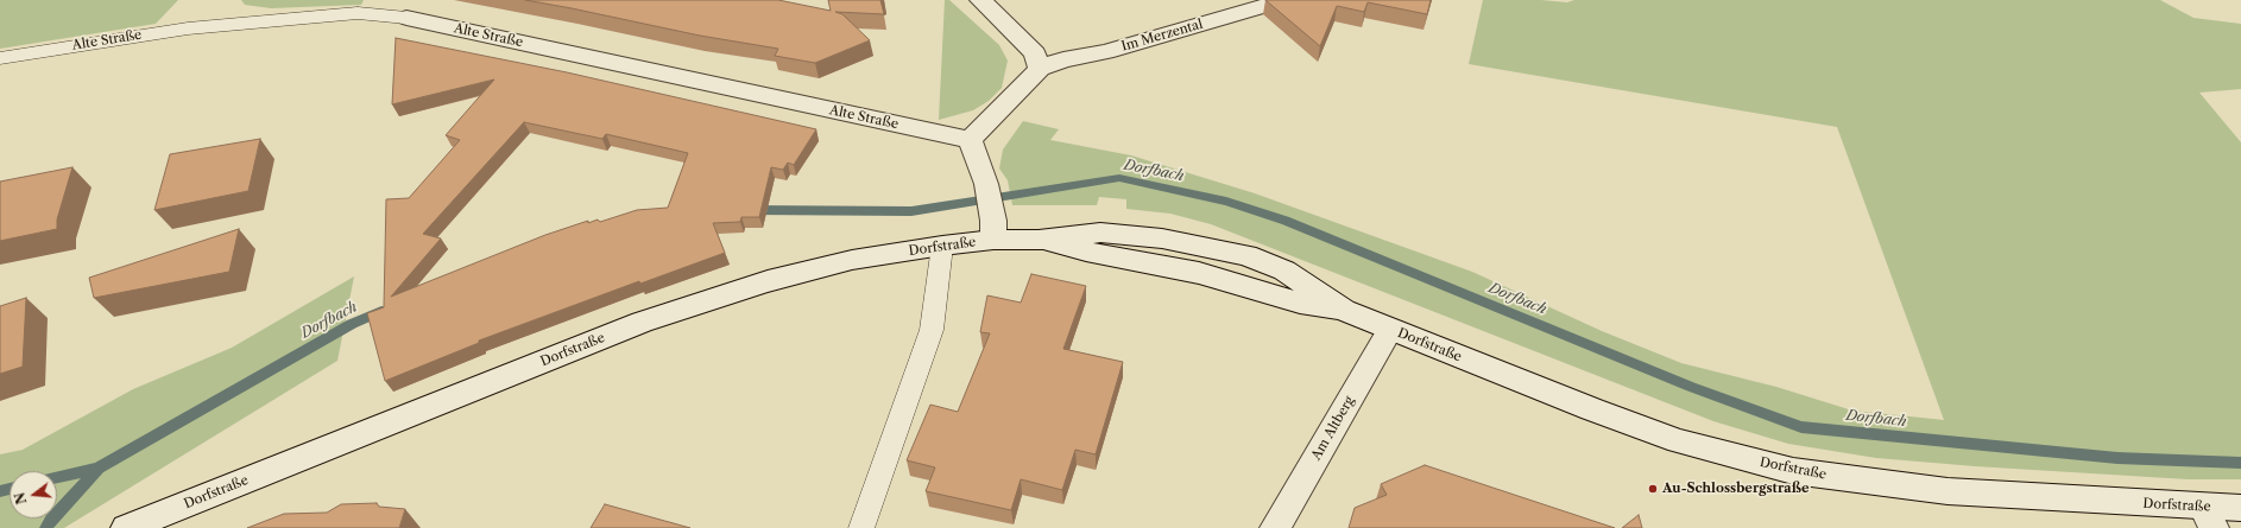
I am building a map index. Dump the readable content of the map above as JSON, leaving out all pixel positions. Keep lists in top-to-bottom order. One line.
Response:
{"streets":{"main road":["Alte Straße","Im Merzental","Dorfstraße","Am Altberg"]},"crossings":[["Dorfstraße","Am Altberg"]],"water":["Dorfbach"],"places":["Au-Schlossbergstraße"],"north":"left"}
